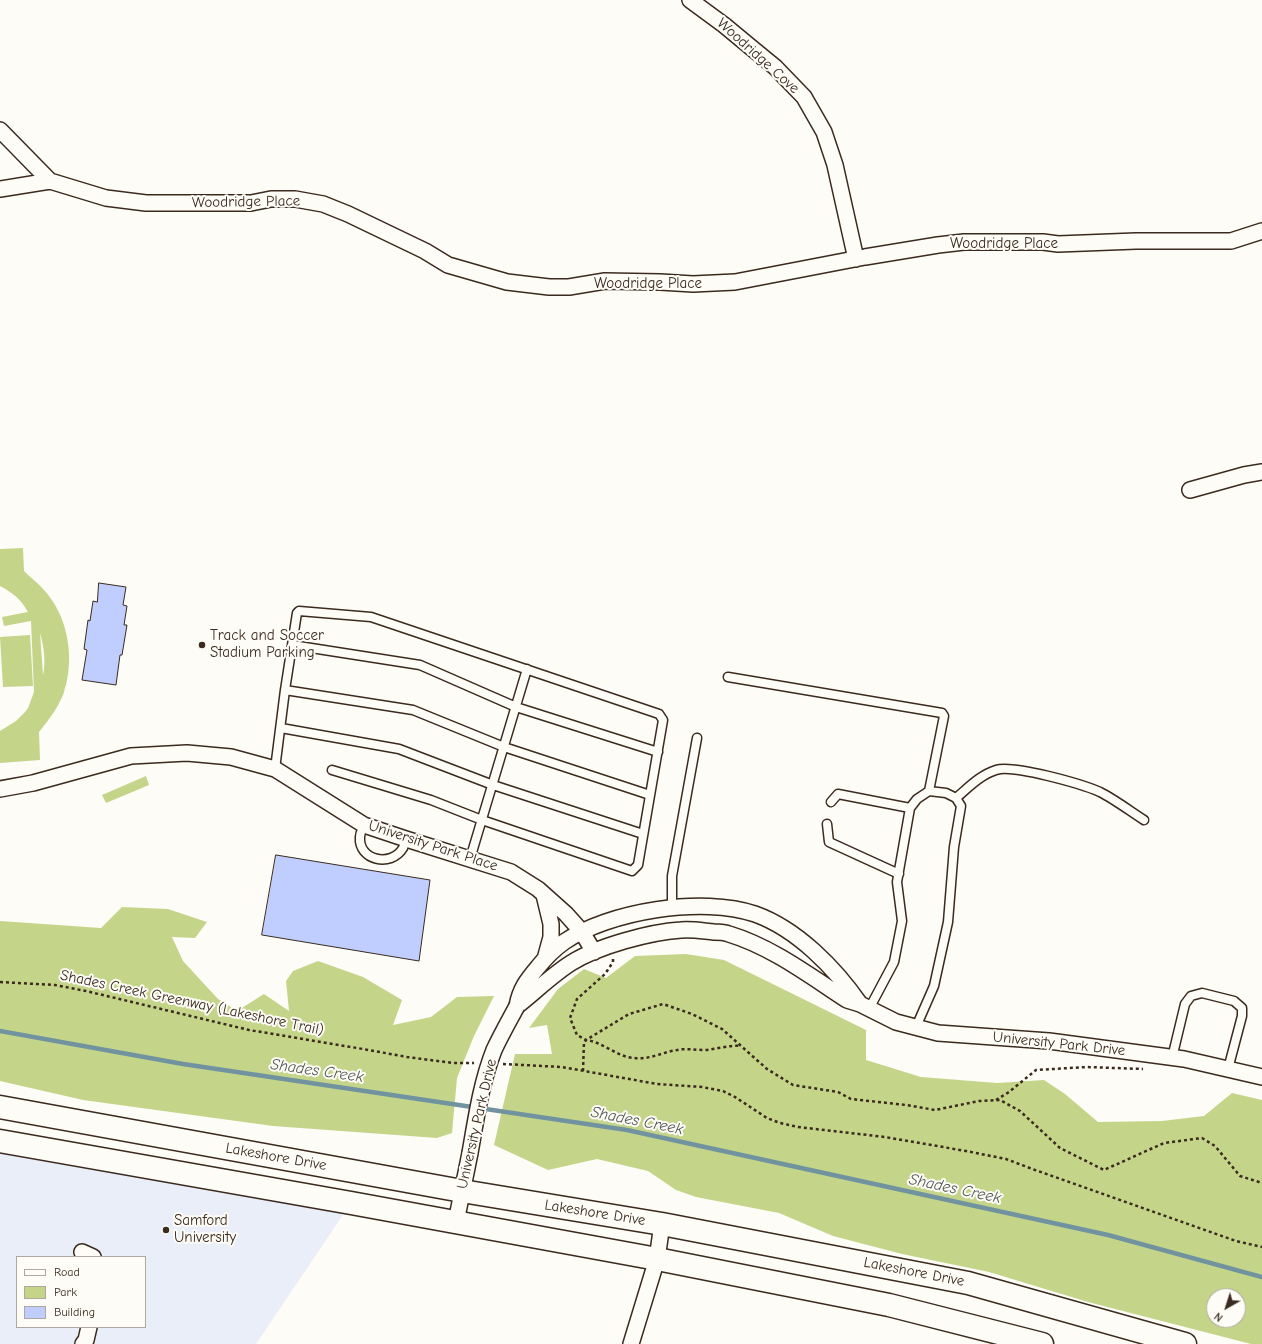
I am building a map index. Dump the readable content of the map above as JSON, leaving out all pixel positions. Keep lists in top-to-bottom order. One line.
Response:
{"streets":{"main road":["Lakeshore Drive"],"street":["Woodridge Cove","Woodridge Place","University Park Place","University Park Drive"],"path":["Shades Creek Greenway (Lakeshore Trail)"]},"crossings":[["Woodridge Cove","Woodridge Place"],["University Park Place","University Park Drive"],["University Park Drive","Lakeshore Drive"]],"water":["Shades Creek"],"places":["Track and Soccer Stadium Parking","Samford University"],"legend":["Road","Park","Building"],"north":"bottom left"}
